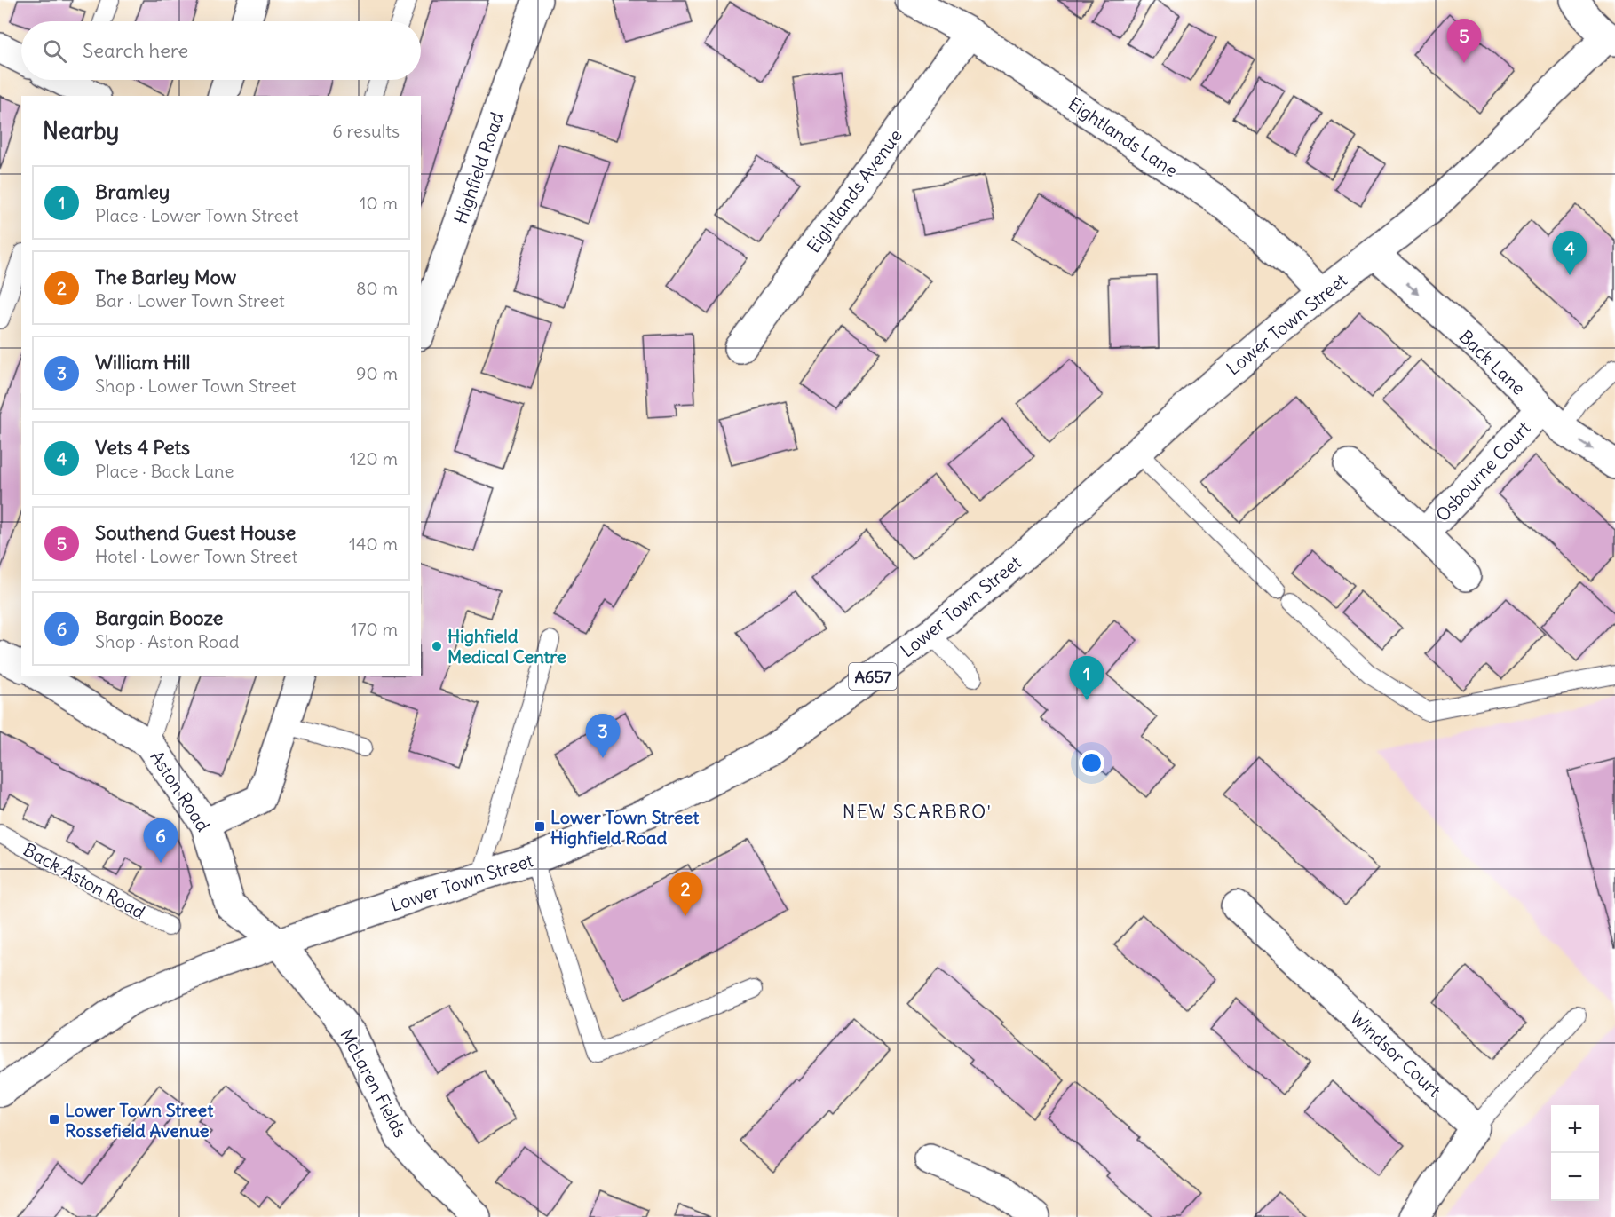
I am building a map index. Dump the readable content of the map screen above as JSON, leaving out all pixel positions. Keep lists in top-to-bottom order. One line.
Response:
{"streets":{"street":["Eightlands Lane","Highfield Road","Eightlands Avenue","Lower Town Street","Back Lane","Osbourne Court","A657","Aston Road","Windsor Court","McLaren Fields"],"lane":["Back Aston Road"]},"crossings":[["Eightlands Lane","Eightlands Avenue"],["Eightlands Lane","Lower Town Street"],["Lower Town Street","Back Lane"],["Lower Town Street","A657"],["Lower Town Street","Aston Road"],["Lower Town Street","McLaren Fields"],["Back Lane","Osbourne Court"],["Aston Road","McLaren Fields"]],"one_way":["Back Lane"],"districts":["NEW SCARBRO'"],"places":{"other":["Highfield Medical Centre"],"transit":["Lower Town Street Highfield Road","Lower Town Street Rossefield Avenue"]},"page":{"pins":["5","4","1","3","6","2"],"search":"Search here","heading":["Nearby","6 results"],"list":[{"mark":"1","name":"Bramley","note":"Place · Lower Town Street","value":"10 m"},{"mark":"2","name":"The Barley Mow","note":"Bar · Lower Town Street","value":"80 m"},{"mark":"3","name":"William Hill","note":"Shop · Lower Town Street","value":"90 m"},{"mark":"4","name":"Vets 4 Pets","note":"Place · Back Lane","value":"120 m"},{"mark":"5","name":"Southend Guest House","note":"Hotel · Lower Town Street","value":"140 m"},{"mark":"6","name":"Bargain Booze","note":"Shop · Aston Road","value":"170 m"}],"map_buttons":["+","−"]}}
